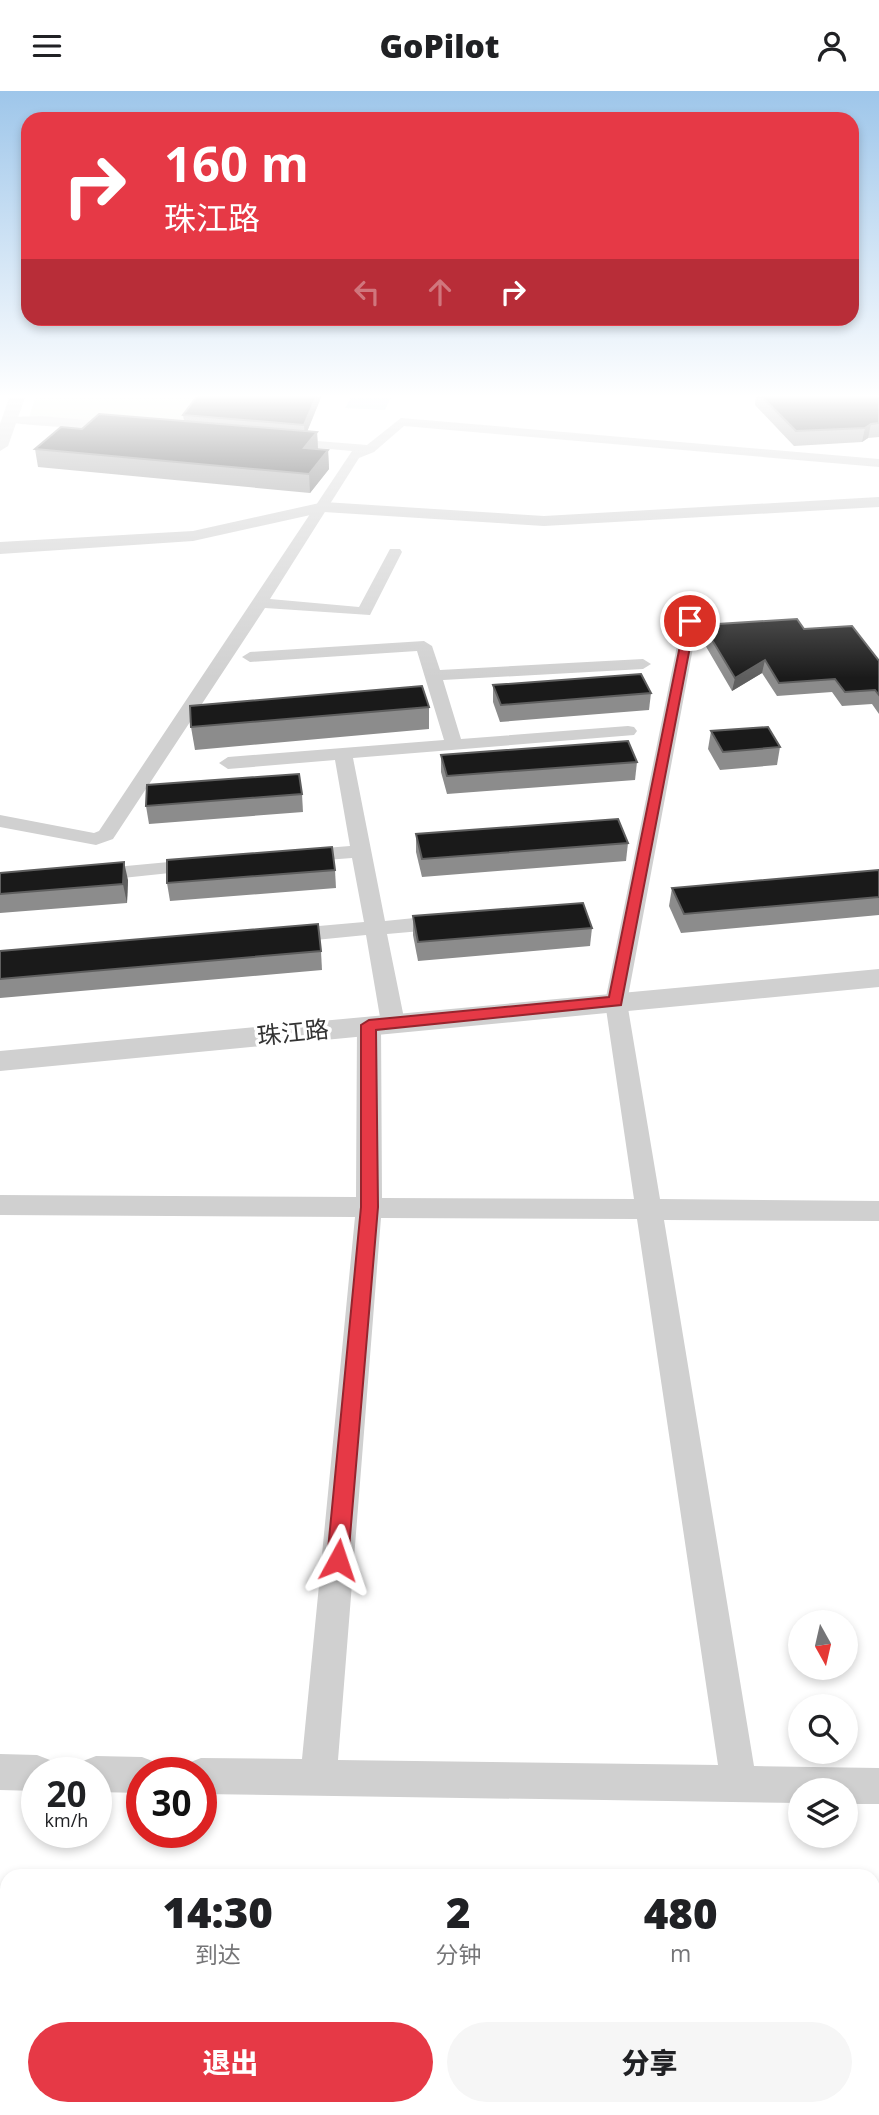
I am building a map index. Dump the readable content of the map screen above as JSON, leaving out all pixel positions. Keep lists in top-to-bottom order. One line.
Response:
{"streets":{"street":["珠江路"]},"north":"bottom","page":{"header":"GoPilot","turn":["160 m","珠江路"],"speed":"20 km/h","limit":"30","eta":["14:30","到达","2","分钟","480","m"],"buttons":["退出","分享"]}}
